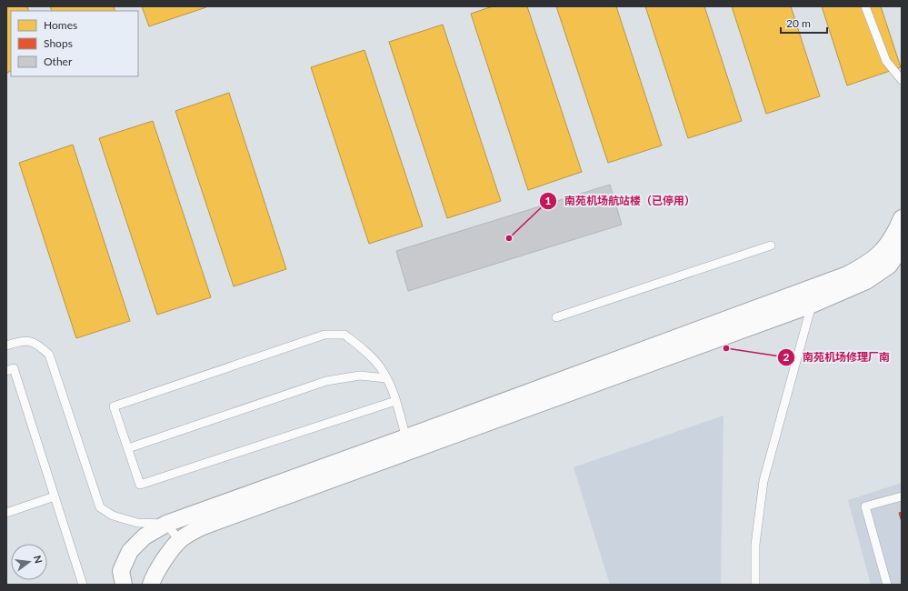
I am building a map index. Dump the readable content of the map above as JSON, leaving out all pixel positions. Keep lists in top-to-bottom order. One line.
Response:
{"places":["南苑机场航站楼（已停用）","南苑机场修理厂南"],"legend":["Homes","Shops","Other"],"scale_bar":"20 m","north":"right"}
